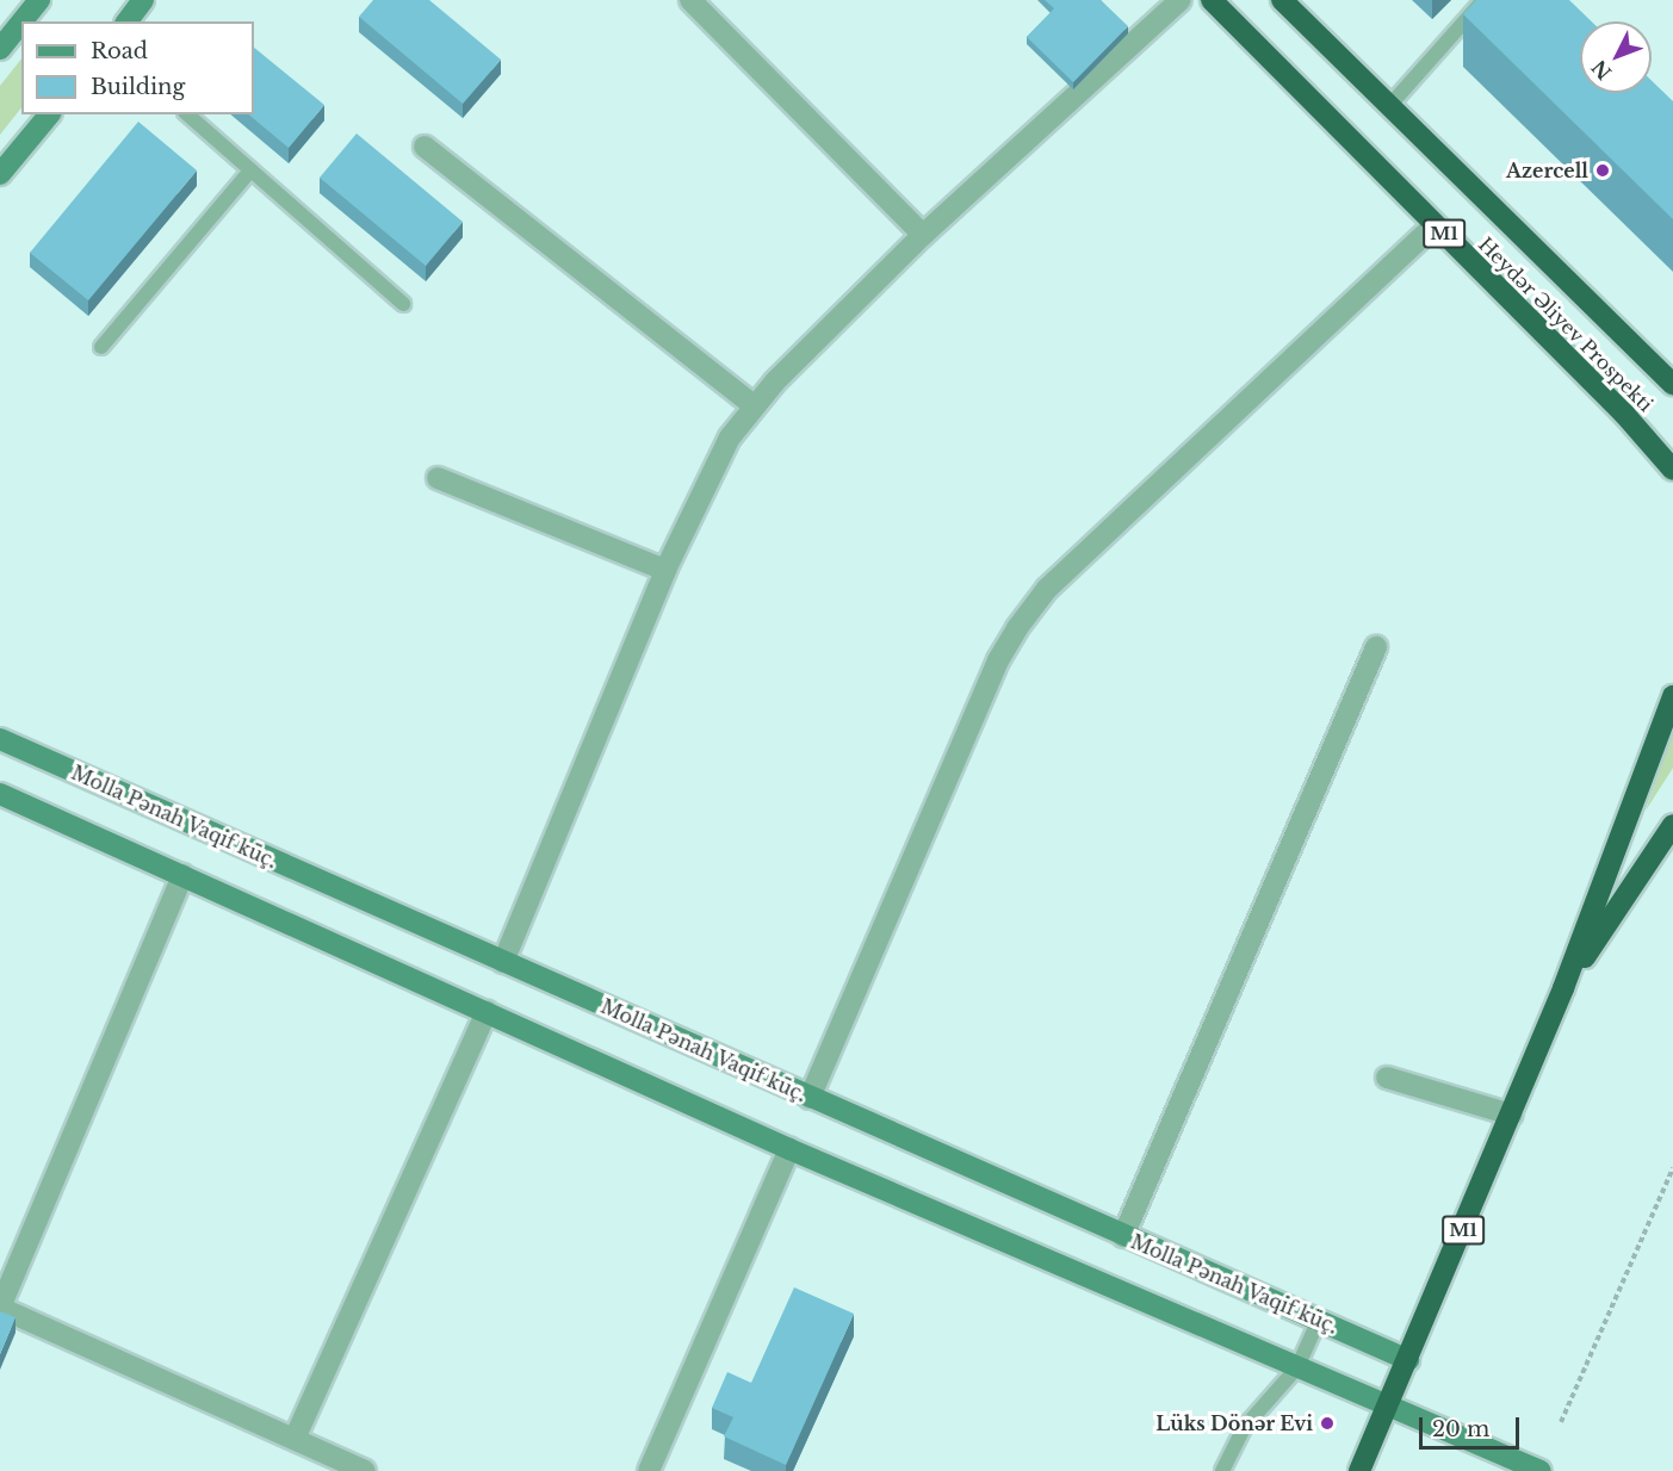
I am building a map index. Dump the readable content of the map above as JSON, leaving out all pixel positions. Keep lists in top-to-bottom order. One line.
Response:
{"streets":{"highway":["M1","Heydər Əliyev Prospekti"],"main road":["Molla Pənah Vaqif küç."]},"crossings":[["M1","Molla Pənah Vaqif küç."]],"places":["Azercell","Lüks Dönər Evi"],"legend":["Road","Building"],"scale_bar":"20 m","north":"bottom left"}
